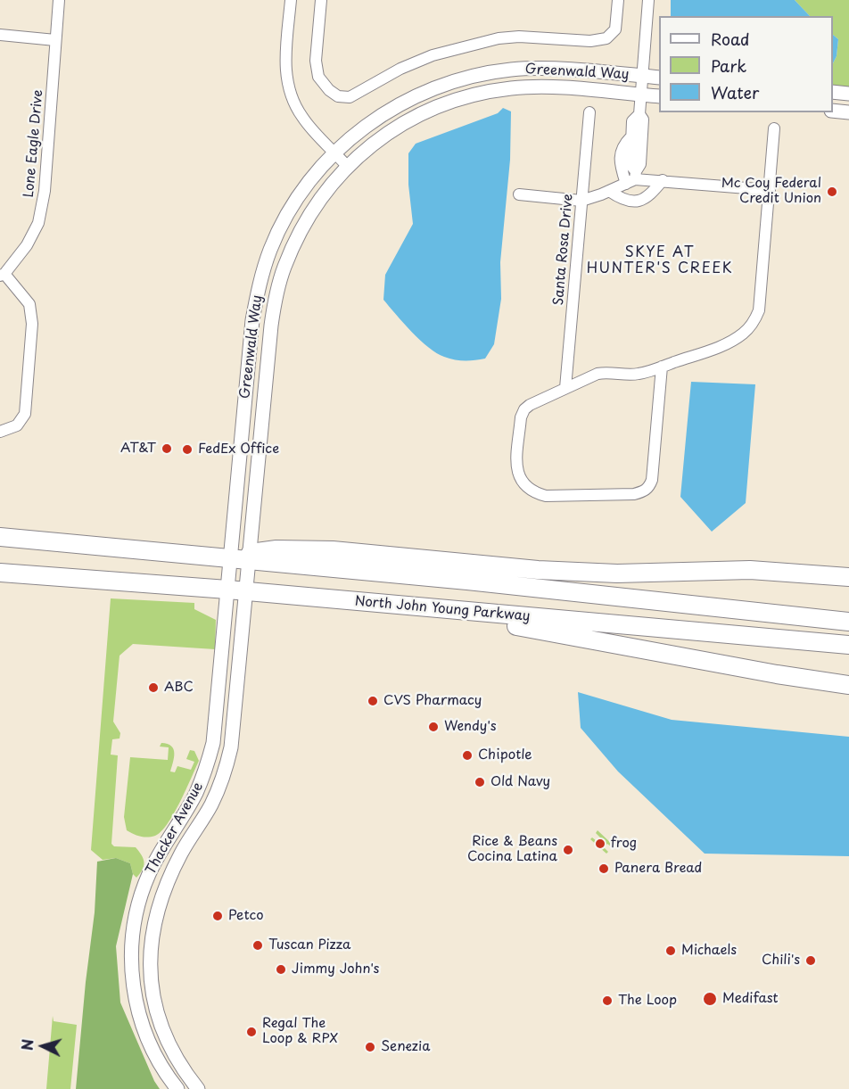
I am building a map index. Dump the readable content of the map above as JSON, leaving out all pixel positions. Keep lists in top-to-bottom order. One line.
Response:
{"streets":{"highway":["North John Young Parkway"],"street":["Greenwald Way","Lone Eagle Drive","Santa Rosa Drive","Thacker Avenue"]},"crossings":[["Greenwald Way","Thacker Avenue"],["North John Young Parkway","Thacker Avenue"]],"districts":["SKYE AT HUNTER'S CREEK"],"places":["Mc Coy Federal Credit Union","AT&T","FedEx Office","ABC","CVS Pharmacy","Wendy's","Chipotle","Old Navy","frog","Rice & Beans Cocina Latina","Panera Bread","Petco","Tuscan Pizza","Michaels","Chili's","Jimmy John's","Medifast","The Loop","Regal The Loop & RPX","Senezia"],"legend":["Road","Park","Water"],"north":"left"}
